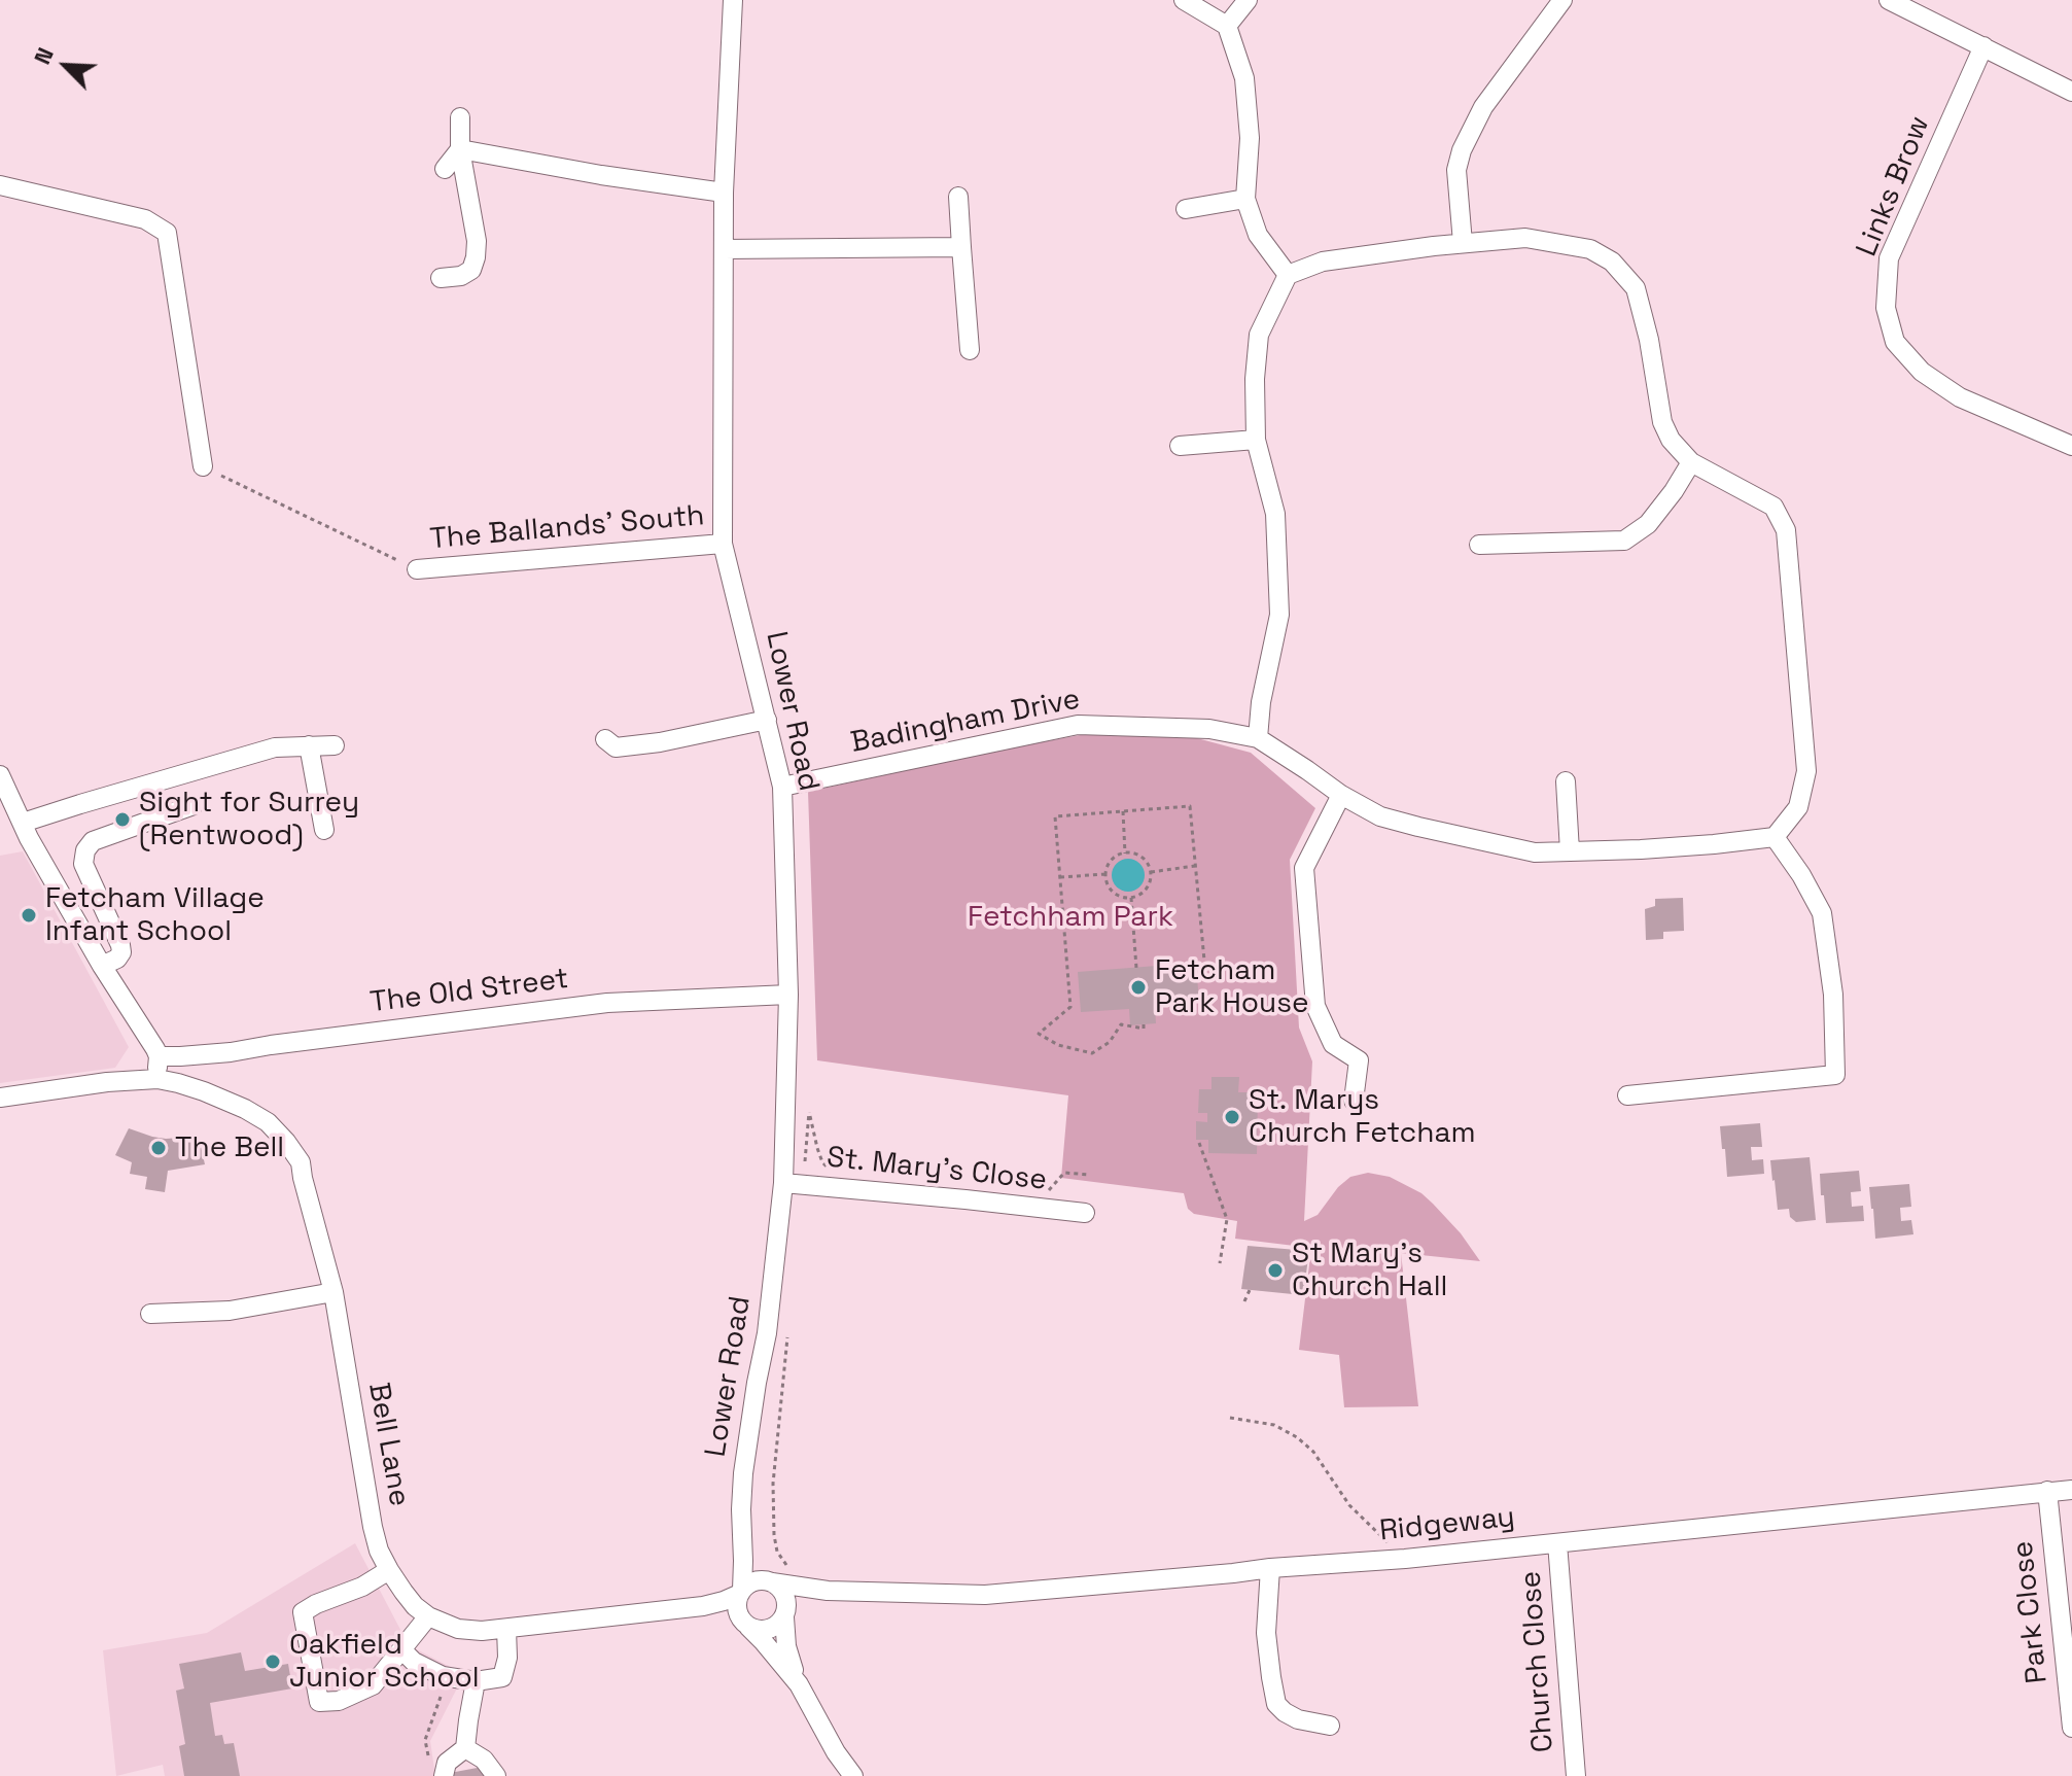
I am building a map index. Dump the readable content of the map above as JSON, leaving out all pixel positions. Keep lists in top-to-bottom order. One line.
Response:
{"streets":{"street":["Links Brow","The Ballands' South","Lower Road","Badingham Drive","The Old Street","St. Mary's Close","Bell Lane","Ridgeway","Park Close","Church Close"]},"crossings":[["The Ballands' South","Lower Road"],["Lower Road","Badingham Drive"],["Lower Road","The Old Street"],["Lower Road","St. Mary's Close"],["Lower Road","Bell Lane"],["Lower Road","Ridgeway"],["Bell Lane","Ridgeway"],["Ridgeway","Park Close"],["Ridgeway","Church Close"]],"parks":["Fetchham Park"],"places":["Sight for Surrey (Rentwood)","Fetcham Village Infant School","Fetcham Park House","St. Marys Church Fetcham","The Bell","St Mary's Church Hall","Oakfield Junior School"],"north":"top left"}
